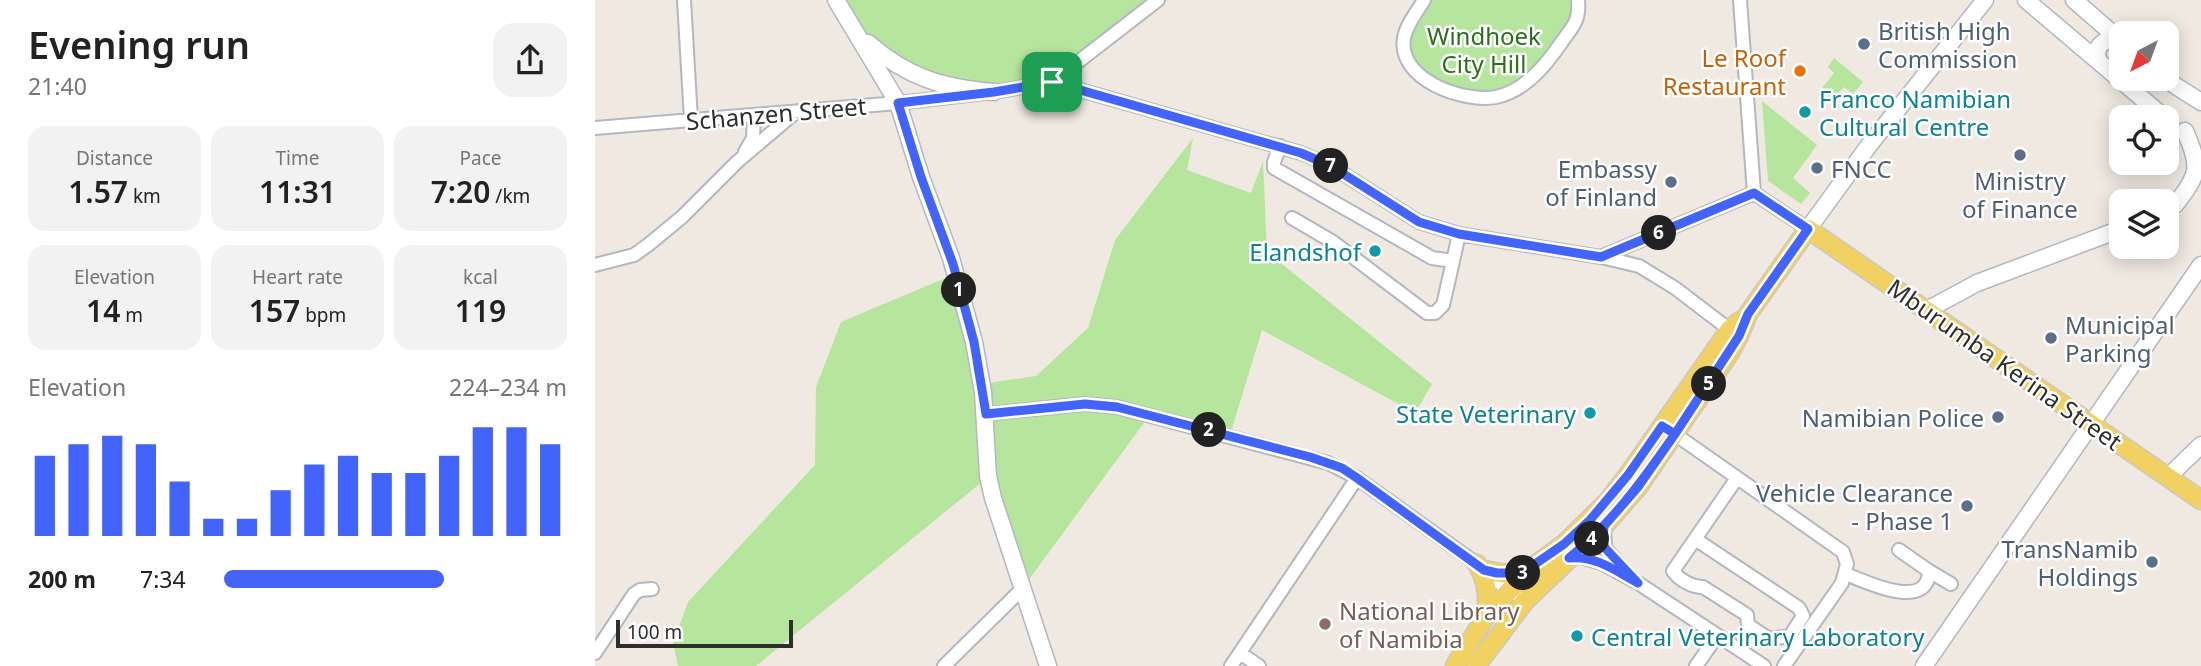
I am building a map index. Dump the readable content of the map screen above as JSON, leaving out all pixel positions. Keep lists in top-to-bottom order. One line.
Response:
{"streets":{"main road":["Mburumba Kerina Street"],"street":["Schanzen Street"]},"parks":["Windhoek City Hill"],"places":["British High Commission","Le Roof Restaurant","Franco Namibian Cultural Centre","Ministry of Finance","FNCC","Embassy of Finland","Elandshof","Municipal Parking","State Veterinary","Namibian Police","Vehicle Clearance - Phase 1","TransNamib Holdings","National Library of Namibia","Central Veterinary Laboratory"],"scale_bar":"100 m","north":"bottom left","page":{"heading":["Evening run","21:40"],"stats":[["Distance","1.57 km"],["Time","11:31"],["Pace","7:20 /km"],["Elevation","14 m"],["Heart rate","157 bpm"],["kcal","119"]],"pins":["7","6","1","5","2","4","3"],"chart":["Elevation","224–234 m"],"list":[{"name":"200 m","note":"7:34"}],"scale":"100 m"}}
